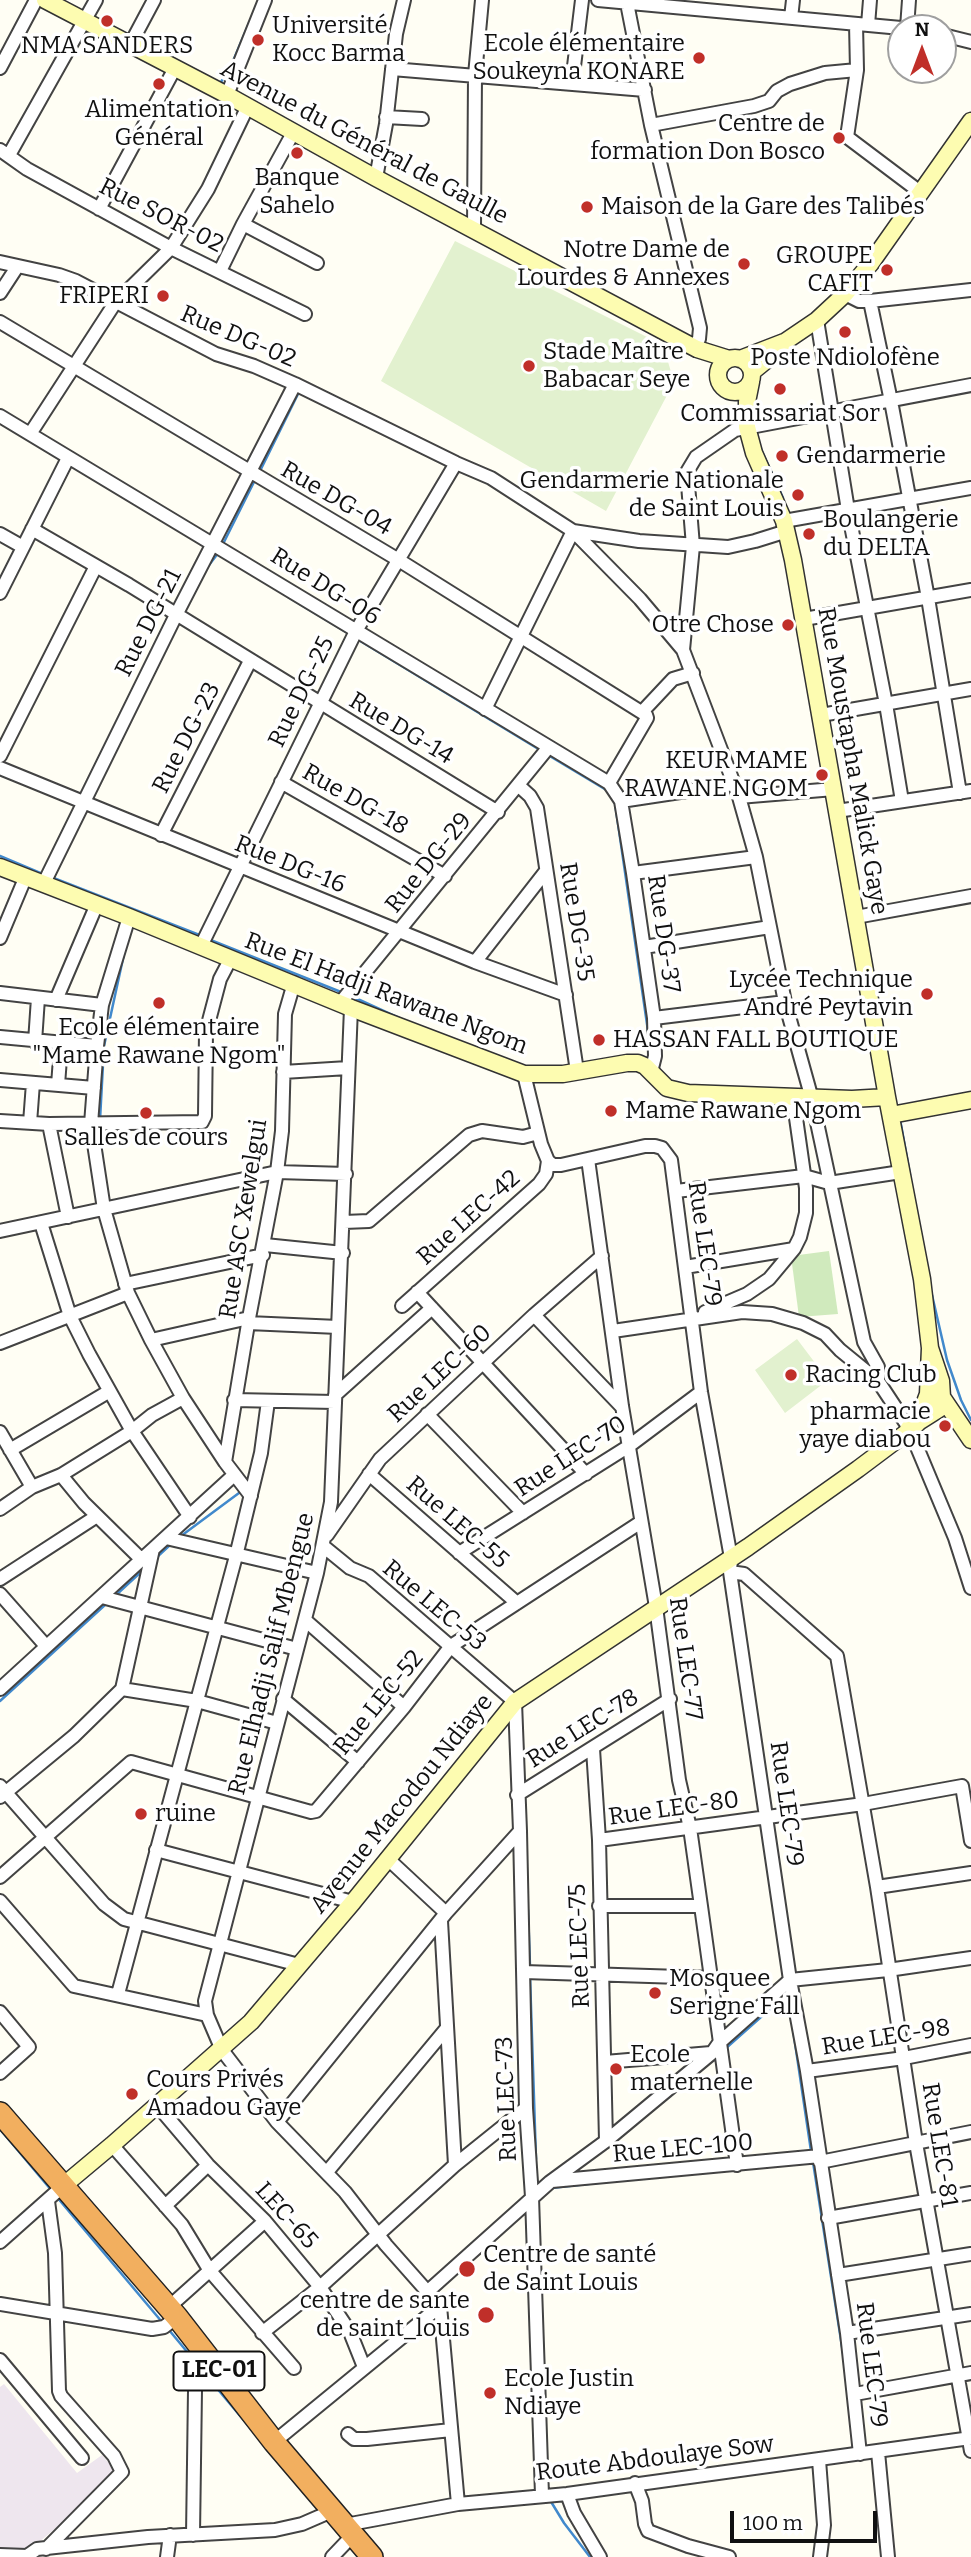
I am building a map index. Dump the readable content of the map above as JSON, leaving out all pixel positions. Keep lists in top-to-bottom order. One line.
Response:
{"streets":{"highway":["LEC-01"],"street":["Avenue du Général de Gaulle","Rue SOR-02","Rue DG-02","Rue DG-04","Rue DG-06","Rue DG-21","Rue DG-25","Rue DG-14","Rue DG-23","Rue Moustapha Malick Gaye","Rue DG-18","Rue DG-29","Rue DG-16","Rue DG-35","Rue DG-37","Rue El Hadji Rawane Ngom","Rue LEC-42","Rue ASC Xewelgui","Rue LEC-79","Rue LEC-60","Rue LEC-70","Rue LEC-55","Rue LEC-53","Rue Elhadji Salif Mbengue","Rue LEC-77","Rue LEC-52","Rue LEC-78","Avenue Macodou Ndiaye","Rue LEC-80","Rue LEC-75","Rue LEC-98","Rue LEC-73","Rue LEC-81","Rue LEC-100","LEC-65","Route Abdoulaye Sow"]},"crossings":[["Avenue du Général de Gaulle","Rue Moustapha Malick Gaye"],["Rue DG-02","Rue DG-21"],["Rue DG-02","Rue DG-25"],["Rue DG-04","Rue DG-21"],["Rue DG-04","Rue DG-25"],["Rue DG-06","Rue DG-21"],["Rue DG-06","Rue DG-25"],["Rue DG-06","Rue DG-29"],["Rue DG-06","Rue DG-37"],["Rue DG-21","Rue DG-14"],["Rue DG-21","Rue DG-16"],["Rue DG-21","Rue El Hadji Rawane Ngom"],["Rue DG-25","Rue DG-14"],["Rue DG-25","Rue DG-18"],["Rue DG-25","Rue DG-16"],["Rue DG-25","Rue El Hadji Rawane Ngom"],["Rue DG-14","Rue DG-23"],["Rue DG-14","Rue DG-29"],["Rue DG-23","Rue DG-16"],["Rue Moustapha Malick Gaye","Rue El Hadji Rawane Ngom"],["Rue DG-18","Rue DG-29"],["Rue DG-29","Rue DG-16"],["Rue DG-29","Rue DG-35"],["Rue DG-29","Rue El Hadji Rawane Ngom"],["Rue DG-29","Rue Elhadji Salif Mbengue"],["Rue DG-16","Rue DG-35"],["Rue DG-35","Rue El Hadji Rawane Ngom"],["Rue DG-37","Rue El Hadji Rawane Ngom"],["Rue El Hadji Rawane Ngom","Rue ASC Xewelgui"],["Rue El Hadji Rawane Ngom","Rue Elhadji Salif Mbengue"],["Rue LEC-42","Rue LEC-79"],["Rue LEC-42","Rue Elhadji Salif Mbengue"],["Rue LEC-42","Rue LEC-77"],["Rue LEC-79","Rue LEC-70"],["Rue LEC-79","Avenue Macodou Ndiaye"],["Rue LEC-79","Rue LEC-80"],["Rue LEC-79","Rue LEC-98"],["Rue LEC-79","Rue LEC-81"],["Rue LEC-79","Rue LEC-100"],["Rue LEC-79","Route Abdoulaye Sow"],["Rue LEC-60","Rue LEC-55"],["Rue LEC-60","Rue LEC-53"],["Rue LEC-60","Rue Elhadji Salif Mbengue"],["Rue LEC-60","Rue LEC-77"],["Rue LEC-70","Rue LEC-55"],["Rue LEC-70","Rue LEC-77"],["Rue LEC-55","Rue LEC-52"],["Rue LEC-53","Rue Elhadji Salif Mbengue"],["Rue LEC-53","Rue LEC-52"],["Rue LEC-53","Avenue Macodou Ndiaye"],["Rue LEC-53","Rue LEC-73"],["Rue Elhadji Salif Mbengue","Rue LEC-52"],["Rue Elhadji Salif Mbengue","Avenue Macodou Ndiaye"],["Rue LEC-77","Rue LEC-52"],["Rue LEC-77","Rue LEC-78"],["Rue LEC-77","Avenue Macodou Ndiaye"],["Rue LEC-77","Rue LEC-80"],["Rue LEC-77","Rue LEC-100"],["Rue LEC-78","Rue LEC-75"],["Rue LEC-78","Rue LEC-73"],["Avenue Macodou Ndiaye","Rue LEC-73"],["Avenue Macodou Ndiaye","Rue LEC-81"],["Avenue Macodou Ndiaye","LEC-65"],["Avenue Macodou Ndiaye","LEC-01"],["Rue LEC-80","Rue LEC-75"],["Rue LEC-80","Rue LEC-81"],["Rue LEC-98","Rue LEC-81"],["Rue LEC-73","Route Abdoulaye Sow"],["Rue LEC-81","Rue LEC-100"],["Rue LEC-81","Route Abdoulaye Sow"],["LEC-01","Route Abdoulaye Sow"]],"places":["NMA SANDERS","Université Kocc Barma","Ecole élémentaire Soukeyna KONARE","Alimentation Général","Centre de formation Don Bosco","Banque Sahelo","Maison de la Gare des Talibés","Notre Dame de Lourdes & Annexes","GROUPE CAFIT","FRIPERI","Poste Ndiolofène","Stade Maître Babacar Seye","Commissariat Sor","Gendarmerie","Gendarmerie Nationale de Saint Louis","Boulangerie du DELTA","Otre Chose","KEUR MAME RAWANE NGOM","Lycée Technique André Peytavin","Ecole élémentaire \"Mame Rawane Ngom\"","HASSAN FALL BOUTIQUE","Mame Rawane Ngom","Salles de cours","Racing Club","pharmacie yaye diabou","ruine","Mosquee Serigne Fall","Ecole maternelle","Cours Privés Amadou Gaye","Centre de santé de Saint Louis","centre de sante de saint_louis","Ecole Justin Ndiaye"],"scale_bar":"100 m","north":"top"}
